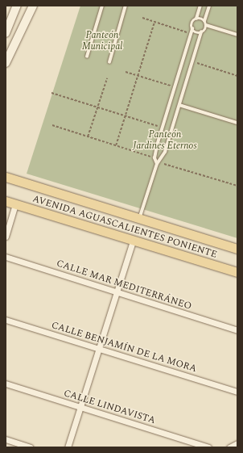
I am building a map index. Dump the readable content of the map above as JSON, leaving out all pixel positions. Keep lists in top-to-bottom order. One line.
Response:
{"streets":{"main road":["AVENIDA AGUASCALIENTES PONIENTE"],"street":["CALLE MAR MEDITERRÁNEO","CALLE BENJAMÍN DE LA MORA","CALLE LINDAVISTA"]},"parks":["Panteón Municipal","Panteón Jardines Eternos"]}
